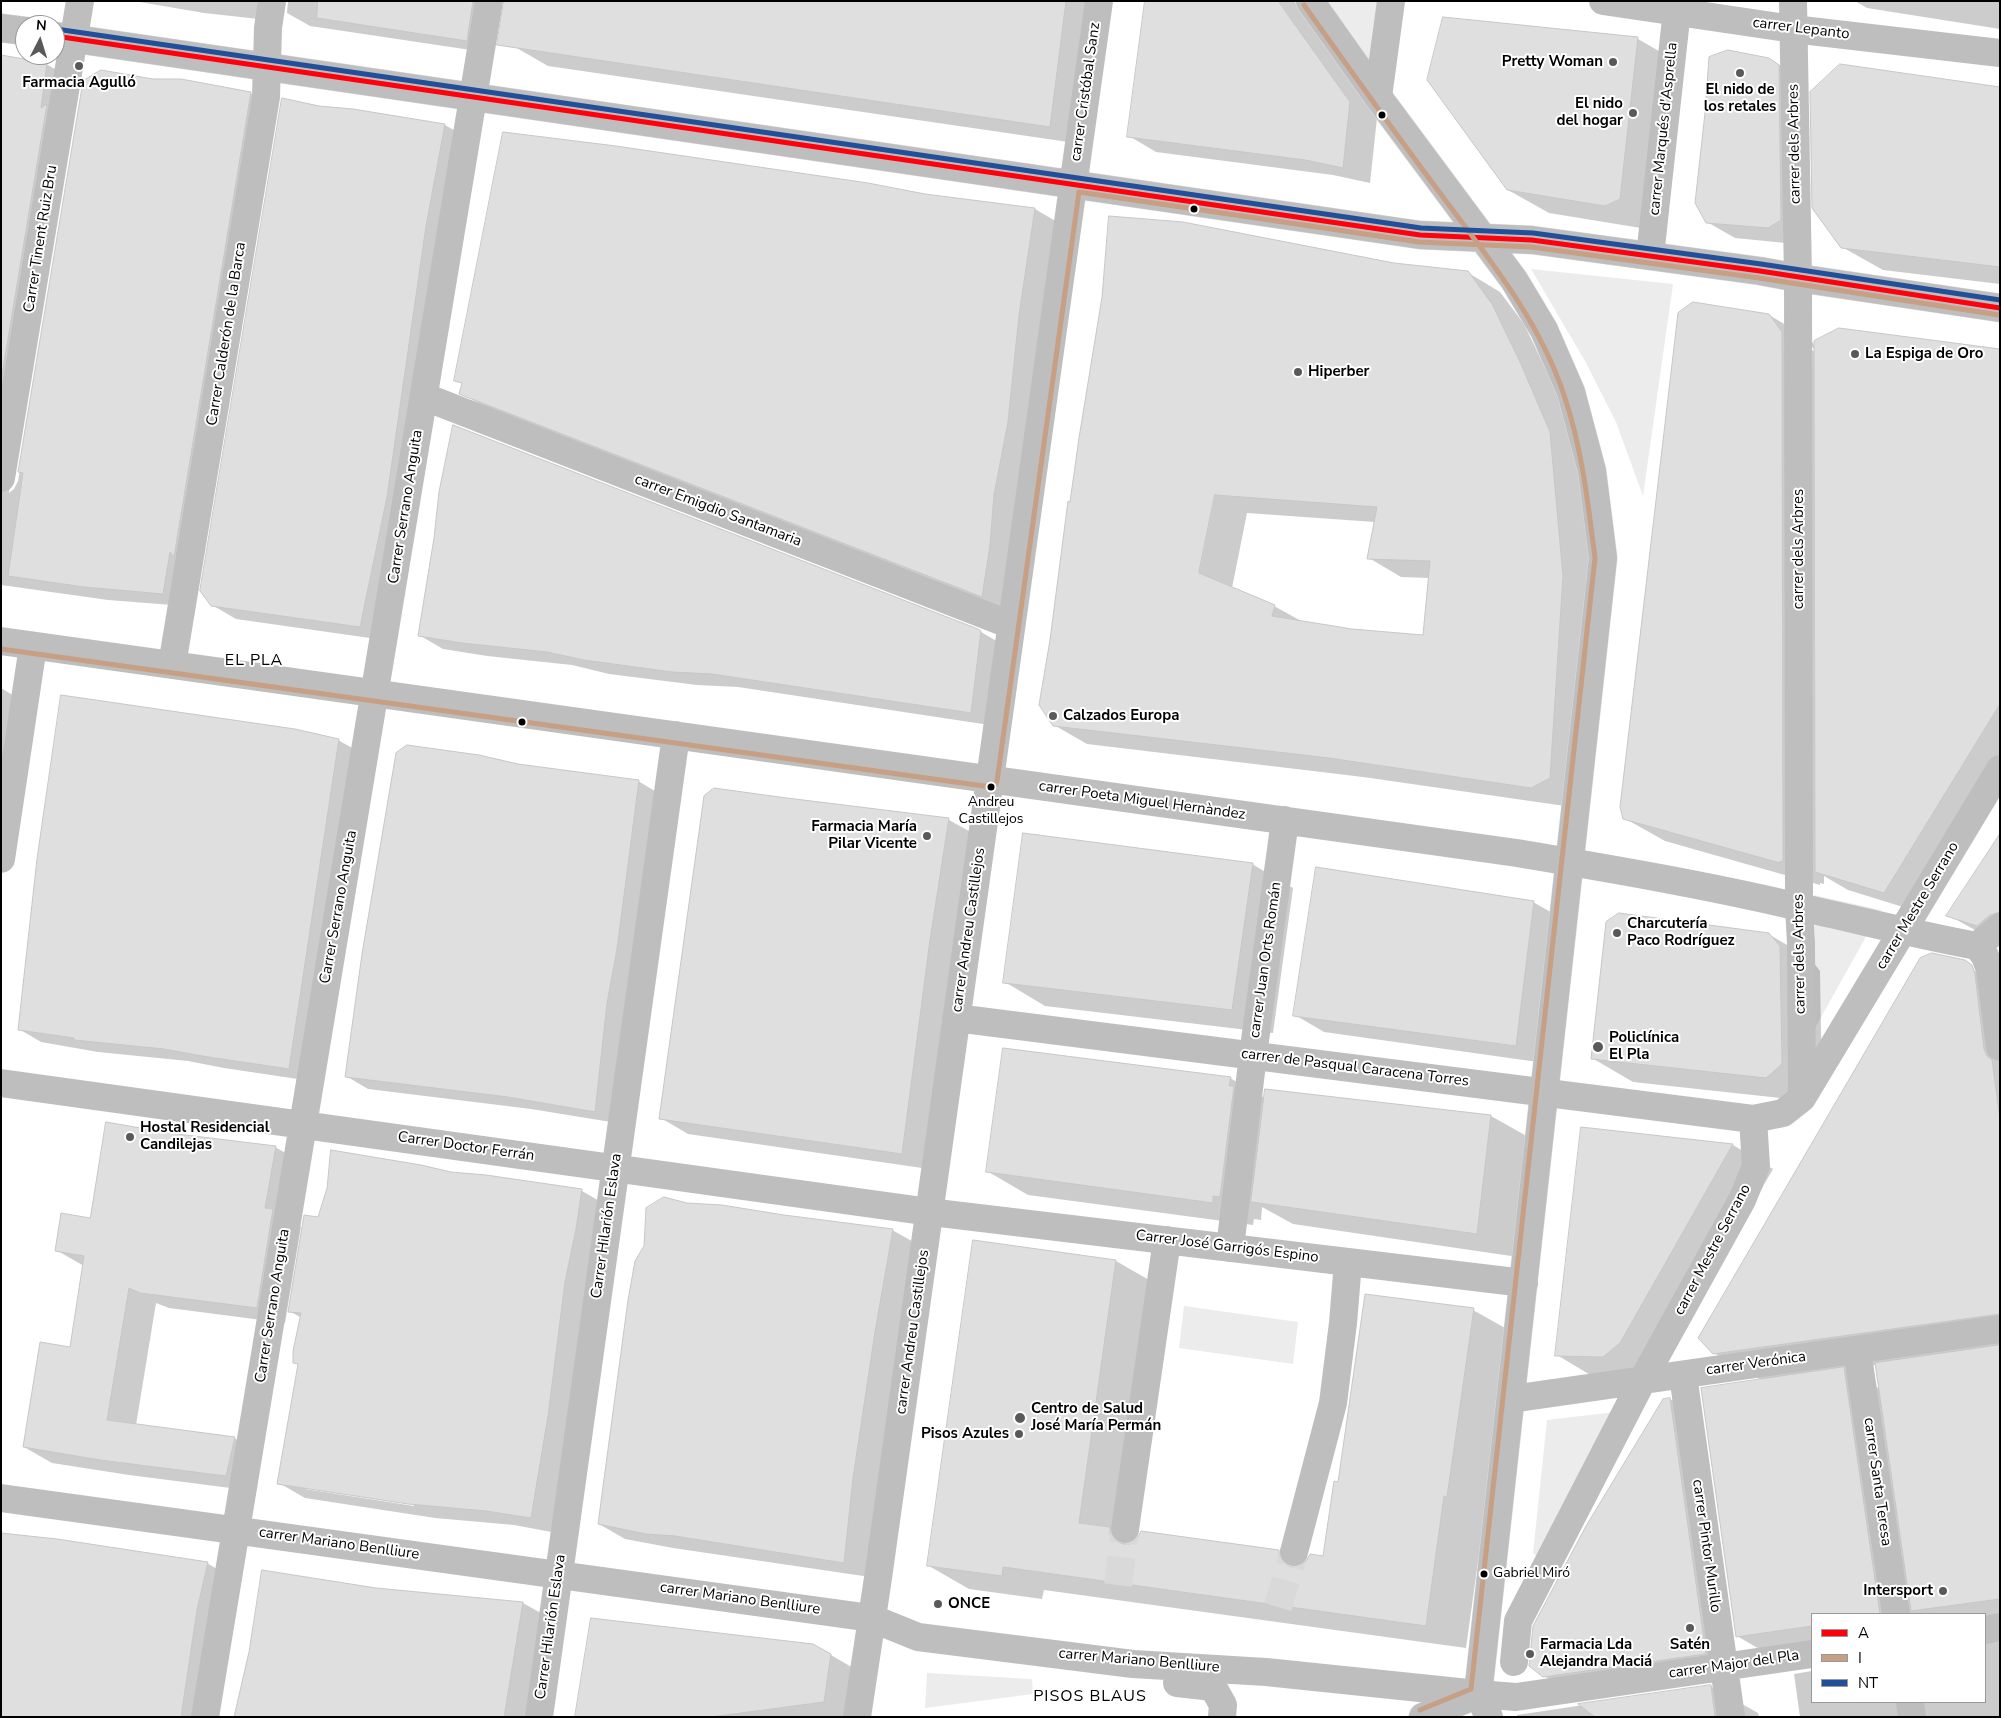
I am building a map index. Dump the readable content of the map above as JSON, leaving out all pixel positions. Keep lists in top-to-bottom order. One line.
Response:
{"streets":{"street":["carrer Lepanto","carrer Cristóbal Sanz","carrer Marqués d'Asprella","carrer dels Arbres","Carrer Tinent Ruiz Bru","Carrer Calderón de la Barca","Carrer Serrano Anguita","carrer Emigdio Santamaria","carrer Poeta Miguel Hernàndez","carrer Mestre Serrano","carrer Andreu Castillejos","carrer Juan Orts Román","carrer de Pasqual Caracena Torres","Carrer Doctor Ferrán","Carrer Hilarión Eslava","Carrer José Garrigós Espino","carrer Verónica","carrer Santa Teresa","carrer Mariano Benlliure","carrer Pintor Murillo","carrer Major del Pla"]},"crossings":[["carrer Lepanto","carrer Marqués d'Asprella"],["carrer Lepanto","carrer dels Arbres"],["carrer Cristóbal Sanz","carrer Andreu Castillejos"],["carrer dels Arbres","carrer Poeta Miguel Hernàndez"],["carrer dels Arbres","carrer Mestre Serrano"],["Carrer Calderón de la Barca","carrer Poeta Miguel Hernàndez"],["Carrer Serrano Anguita","carrer Emigdio Santamaria"],["Carrer Serrano Anguita","carrer Poeta Miguel Hernàndez"],["Carrer Serrano Anguita","Carrer Doctor Ferrán"],["Carrer Serrano Anguita","carrer Mariano Benlliure"],["carrer Emigdio Santamaria","carrer Andreu Castillejos"],["carrer Poeta Miguel Hernàndez","carrer Mestre Serrano"],["carrer Poeta Miguel Hernàndez","carrer Andreu Castillejos"],["carrer Poeta Miguel Hernàndez","carrer Juan Orts Román"],["carrer Poeta Miguel Hernàndez","Carrer Hilarión Eslava"],["carrer Mestre Serrano","carrer de Pasqual Caracena Torres"],["carrer Mestre Serrano","carrer Verónica"],["carrer Andreu Castillejos","carrer de Pasqual Caracena Torres"],["carrer Andreu Castillejos","Carrer Doctor Ferrán"],["carrer Andreu Castillejos","Carrer José Garrigós Espino"],["carrer Andreu Castillejos","carrer Mariano Benlliure"],["carrer Juan Orts Román","carrer de Pasqual Caracena Torres"],["carrer Juan Orts Román","Carrer José Garrigós Espino"],["Carrer Doctor Ferrán","Carrer Hilarión Eslava"],["Carrer Doctor Ferrán","Carrer José Garrigós Espino"],["Carrer Hilarión Eslava","carrer Mariano Benlliure"],["carrer Verónica","carrer Santa Teresa"],["carrer Verónica","carrer Pintor Murillo"],["carrer Mariano Benlliure","carrer Major del Pla"],["carrer Pintor Murillo","carrer Major del Pla"]],"districts":["EL PLA","PISOS BLAUS"],"places":["Pretty Woman","Farmacia Agulló","El nido de los retales","El nido del hogar","La Espiga de Oro","Hiperber","Calzados Europa","Andreu Castillejos","Farmacia María Pilar Vicente","Charcutería Paco Rodríguez","Policlínica El Pla","Hostal Residencial Candilejas","Centro de Salud José María Permán","Pisos Azules","Gabriel Miró","Intersport","ONCE","Satén","Farmacia Lda Alejandra Maciá"],"lines":["transit line I","transit line NT","transit line A"],"legend":["A","I","NT"],"north":"top"}
